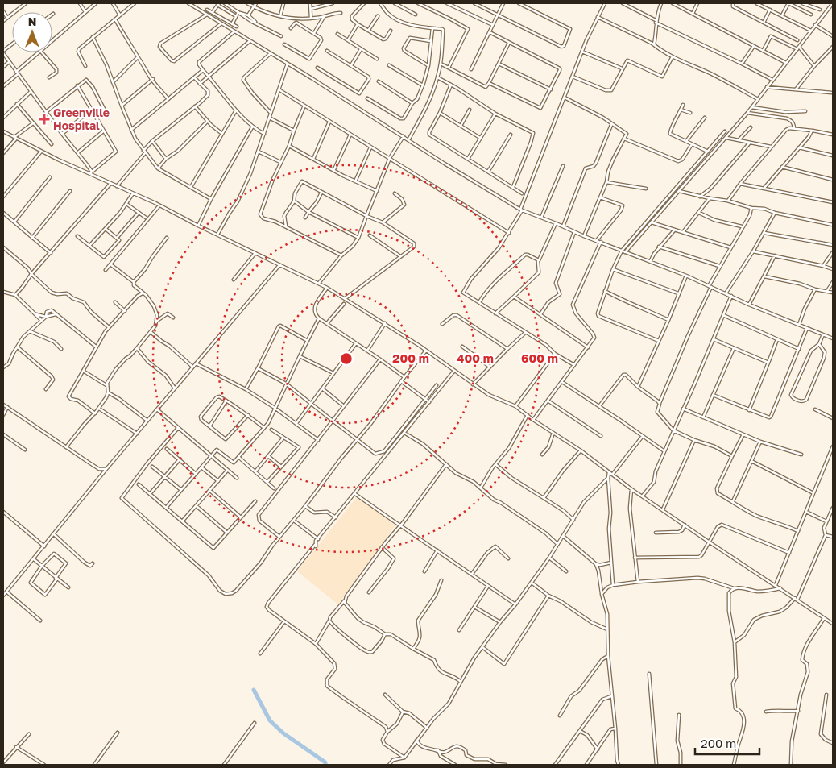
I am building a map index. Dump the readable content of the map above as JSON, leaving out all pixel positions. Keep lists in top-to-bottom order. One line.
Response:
{"places":{"health":["Greenville Hospital"]},"scale_bar":"200 m","north":"top","rings":["200 m","400 m","600 m"]}
